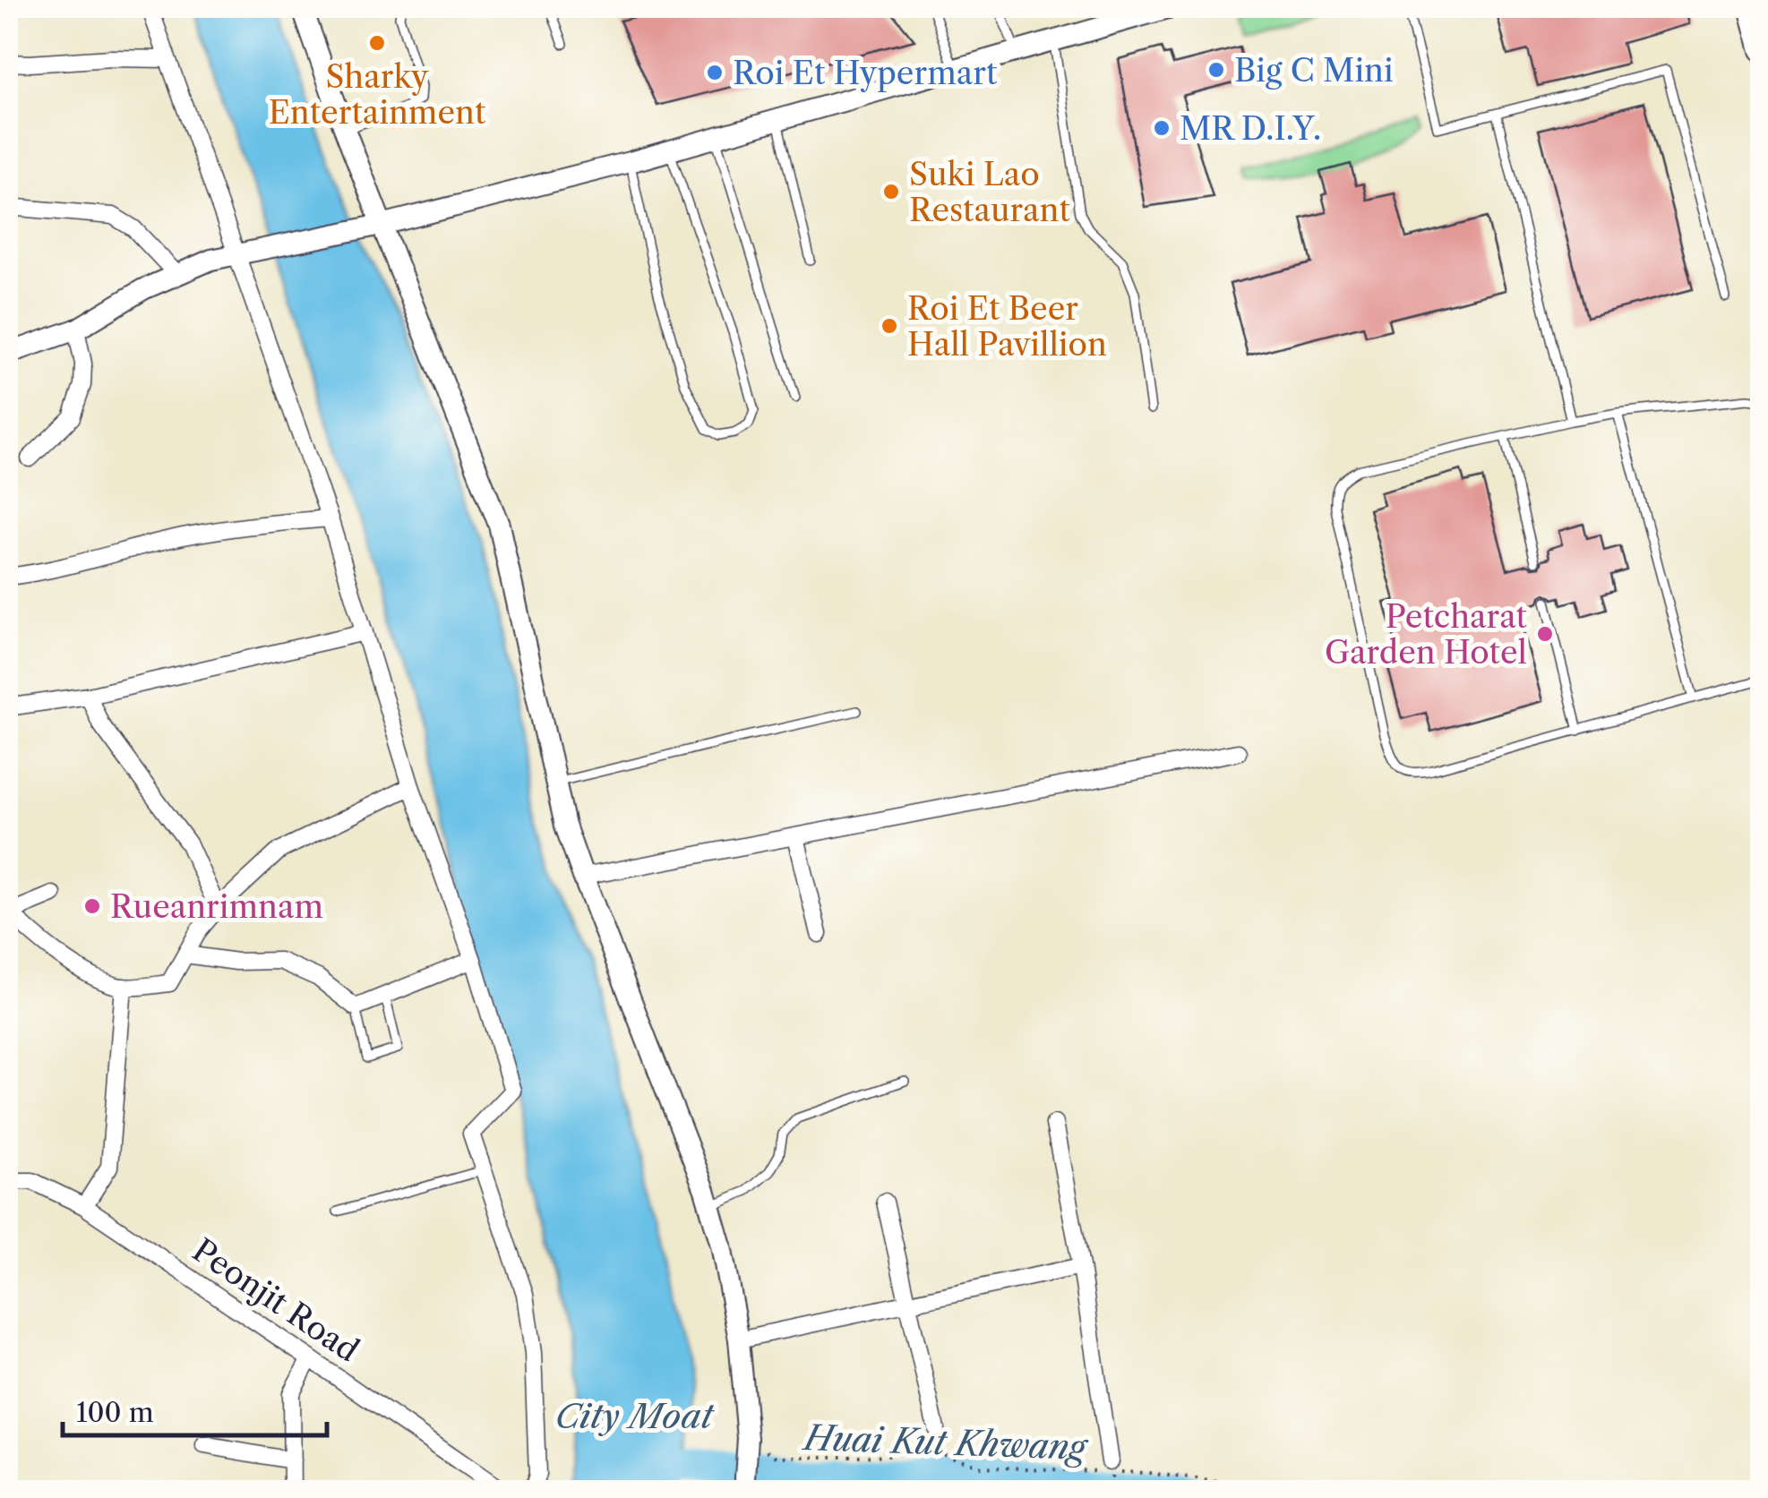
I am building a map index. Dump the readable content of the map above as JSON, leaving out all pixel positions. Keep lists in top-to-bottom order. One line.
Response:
{"streets":{"street":["Peonjit Road"]},"water":["City Moat","Huai Kut Khwang"],"places":["Sharky Entertainment","Big C Mini","Roi Et Hypermart","MR D.I.Y.","Suki Lao Restaurant","Roi Et Beer Hall Pavillion","Petcharat Garden Hotel","Rueanrimnam"],"scale_bar":"100 m"}
